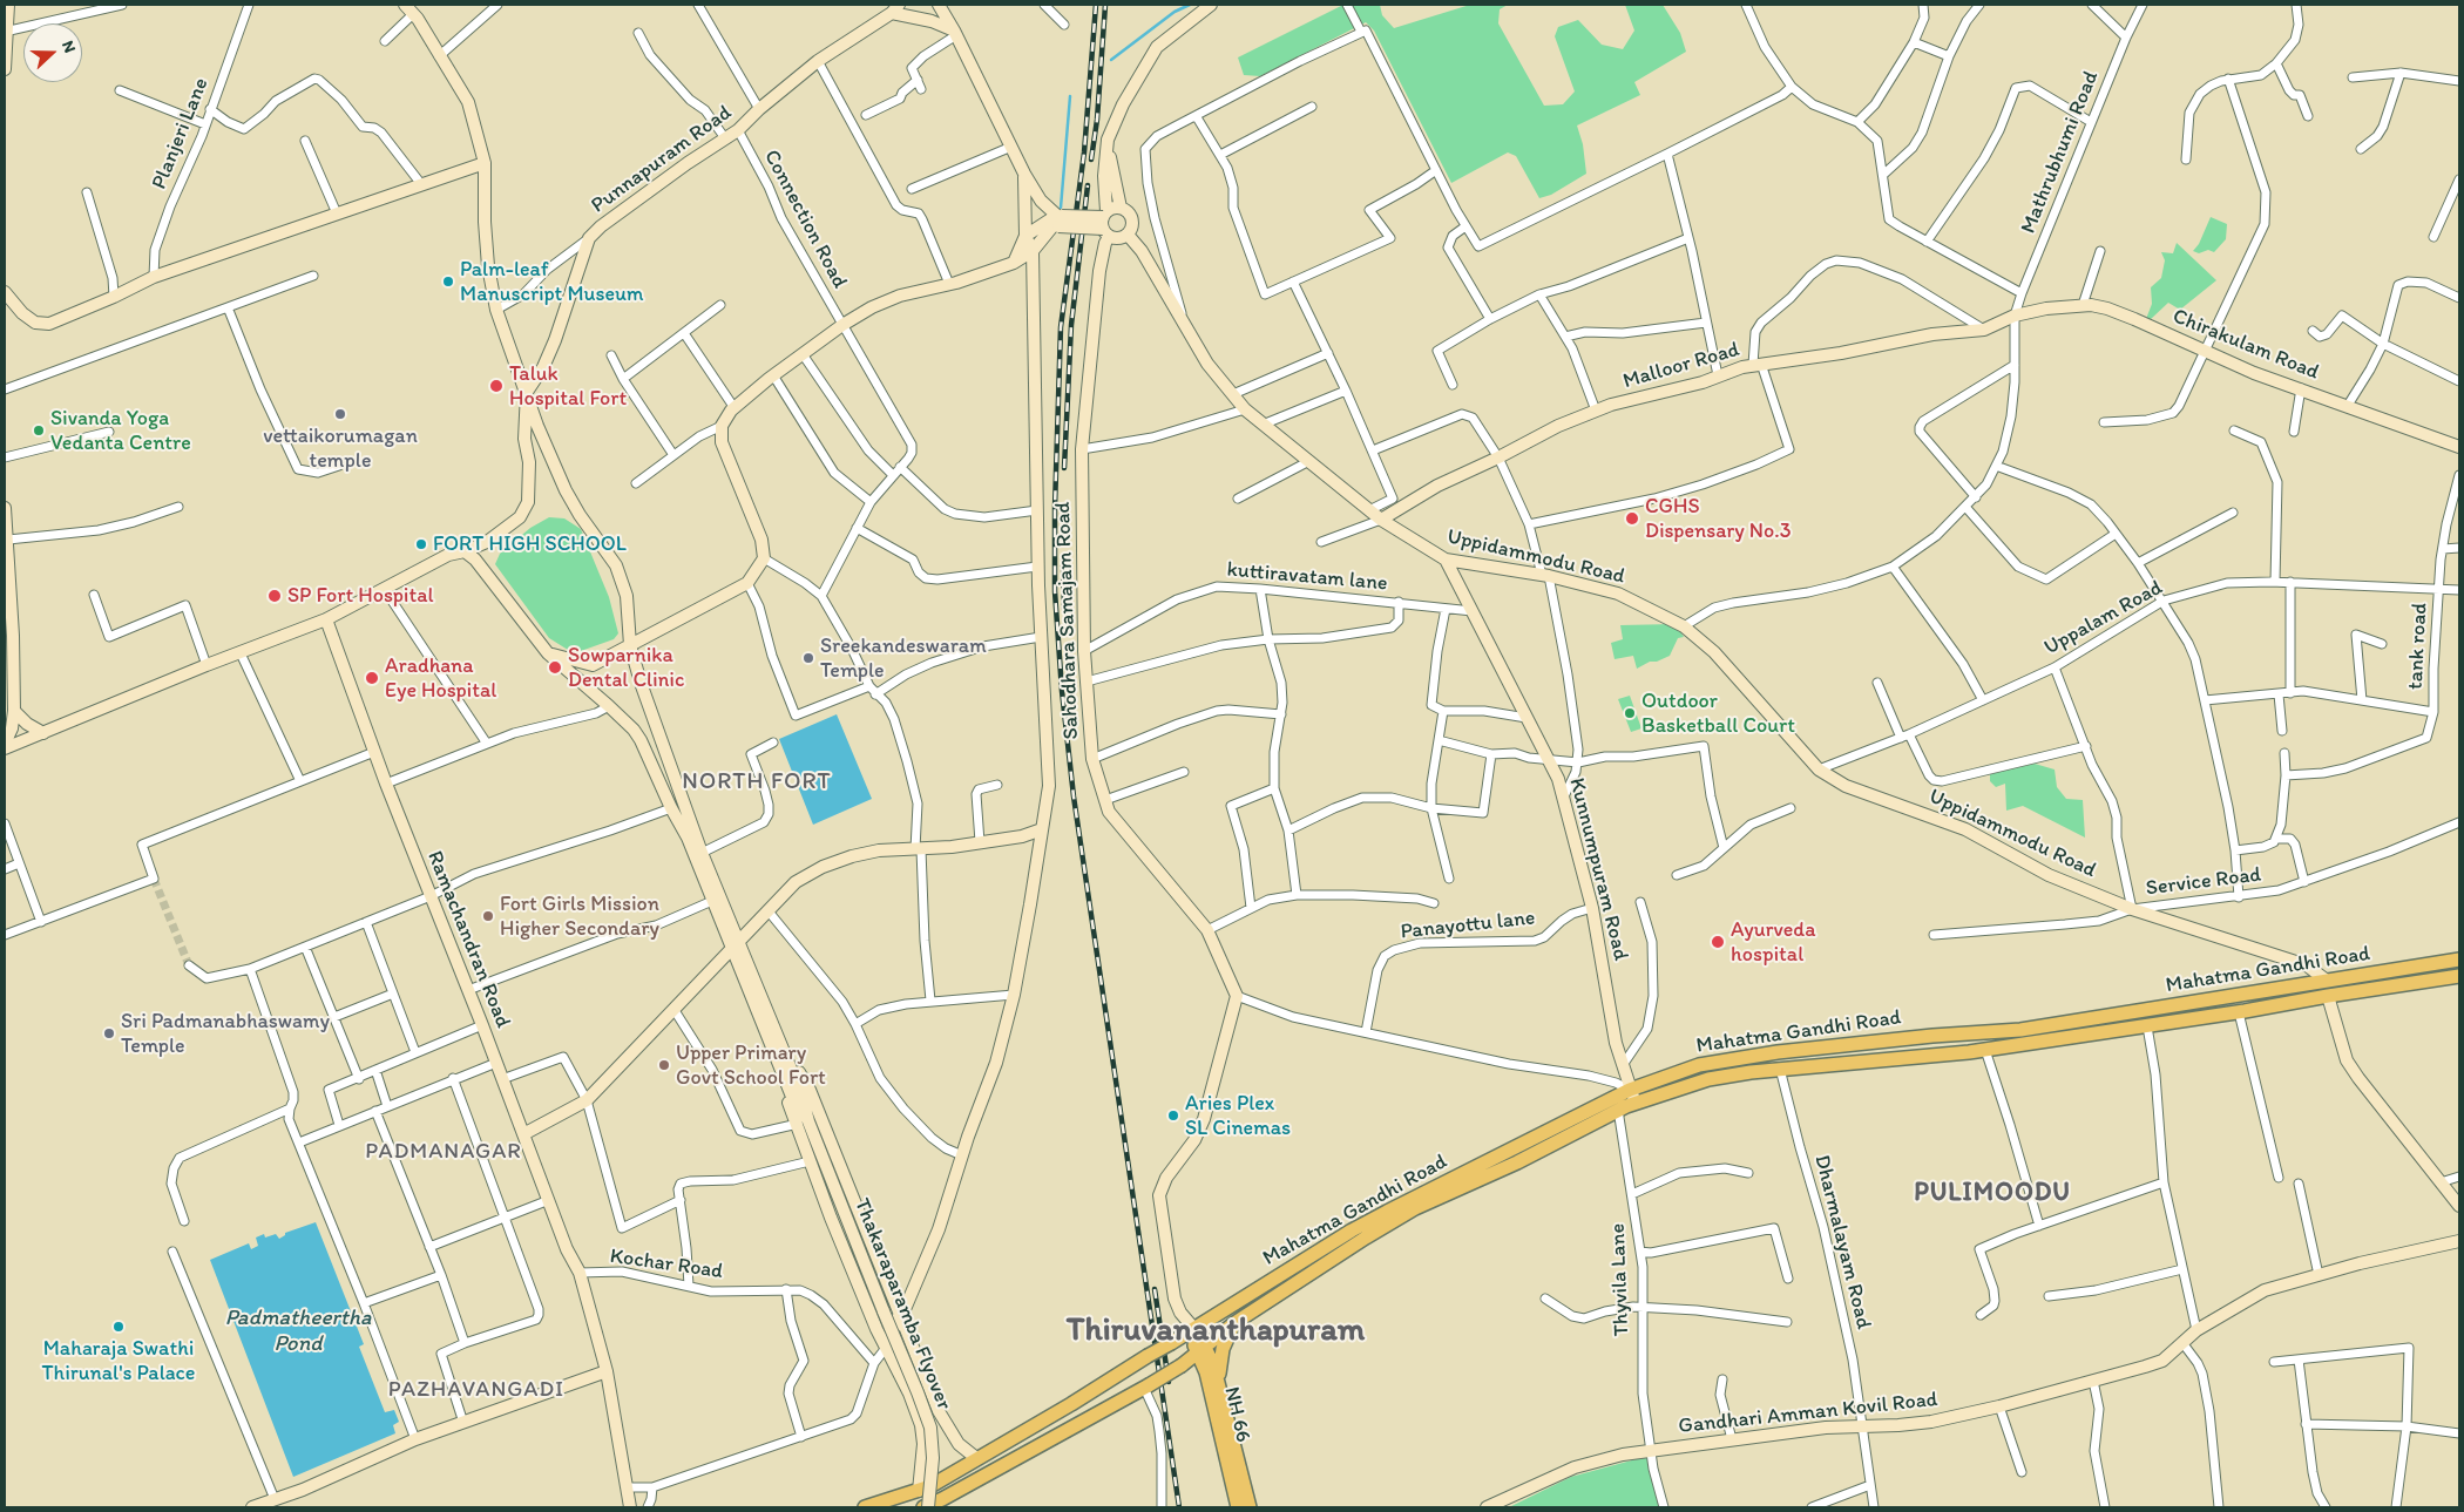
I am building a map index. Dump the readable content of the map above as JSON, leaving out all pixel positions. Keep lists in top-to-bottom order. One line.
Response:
{"streets":{"main road":["Mahatma Gandhi Road","NH 66"],"street":["Planjeri Lane","Mathrubhumi Road","Punnapuram Road","Connection Road","Chirakulam Road","Malloor Road","Uppidammodu Road","kuttiravatam lane","Uppalam Road","Sahodhara Samajam Road","tank road","Kunnumpuram Road","Service Road","Panayottu lane","Ramachandran Road","Dharmalayam Road","Kochar Road","Thyvila Lane","Thakaraparamba Flyover","Gandhari Amman Kovil Road"]},"crossings":[["Mathrubhumi Road","Chirakulam Road"],["Mathrubhumi Road","Malloor Road"],["Mathrubhumi Road","Uppidammodu Road"],["Punnapuram Road","Connection Road"],["Chirakulam Road","Malloor Road"],["Malloor Road","Uppidammodu Road"],["Uppidammodu Road","Uppalam Road"],["Uppidammodu Road","Kunnumpuram Road"],["Uppidammodu Road","Service Road"],["Uppidammodu Road","Mahatma Gandhi Road"],["kuttiravatam lane","Sahodhara Samajam Road"],["kuttiravatam lane","Kunnumpuram Road"],["Uppalam Road","tank road"],["Kunnumpuram Road","Panayottu lane"],["Kunnumpuram Road","Mahatma Gandhi Road"],["Ramachandran Road","Kochar Road"],["Mahatma Gandhi Road","Dharmalayam Road"],["Mahatma Gandhi Road","Thyvila Lane"],["Mahatma Gandhi Road","NH 66"],["Dharmalayam Road","Gandhari Amman Kovil Road"],["Thyvila Lane","Gandhari Amman Kovil Road"]],"districts":["NORTH FORT","PADMANAGAR","PULIMOODU","Thiruvananthapuram","PAZHAVANGADI"],"water":["Padmatheertha Pond"],"places":["Palm-leaf Manuscript Museum","Taluk Hospital Fort","vettaikorumagan temple","Sivanda Yoga Vedanta Centre","CGHS Dispensary No.3","FORT HIGH SCHOOL","SP Fort Hospital","Sreekandeswaram Temple","Sowparnika Dental Clinic","Aradhana Eye Hospital","Outdoor Basketball Court","Fort Girls Mission Higher Secondary","Ayurveda hospital","Sri Padmanabhaswamy Temple","Upper Primary Govt School Fort","Aries Plex SL Cinemas","Maharaja Swathi Thirunal's Palace"],"north":"right"}
